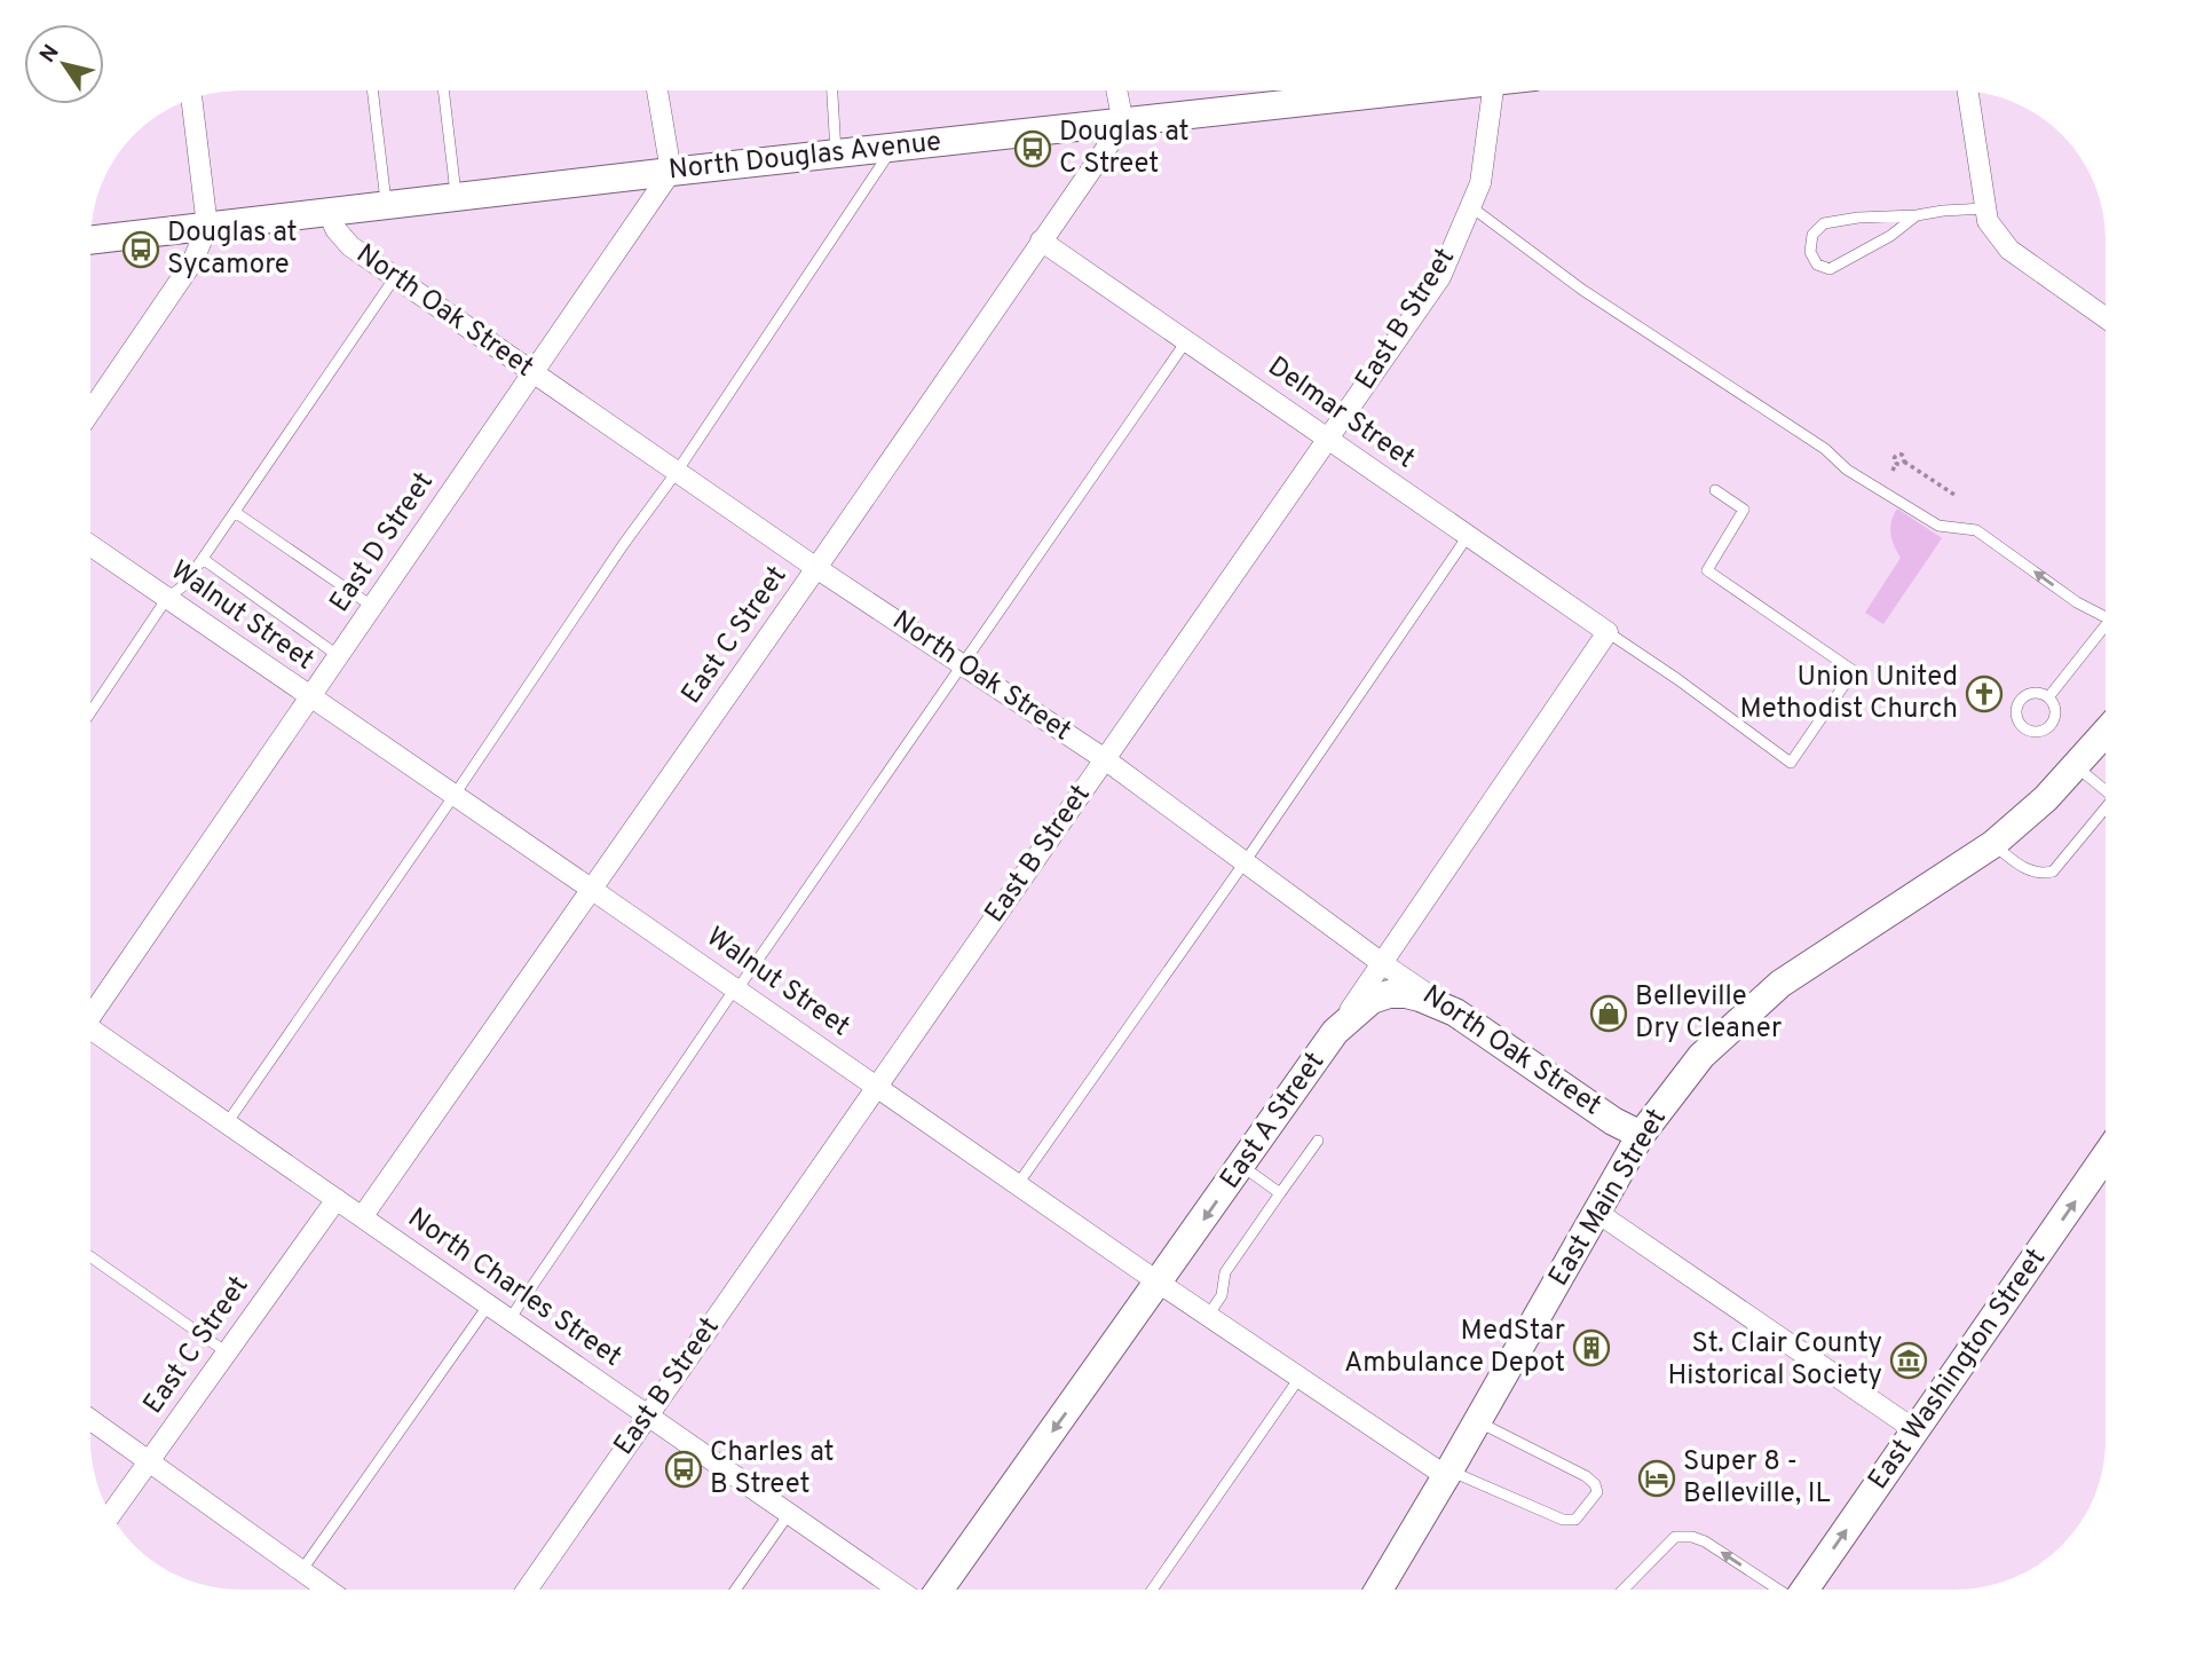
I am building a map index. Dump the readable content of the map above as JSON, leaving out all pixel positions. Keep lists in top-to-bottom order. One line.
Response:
{"streets":{"main road":["North Douglas Avenue","North Oak Street","East A Street","East Main Street","East Washington Street"],"street":["East B Street","Delmar Street","East D Street","Walnut Street","East C Street","North Charles Street"]},"crossings":[["North Douglas Avenue","North Oak Street"],["North Douglas Avenue","East D Street"],["North Douglas Avenue","East C Street"],["North Oak Street","East B Street"],["North Oak Street","East D Street"],["North Oak Street","East C Street"],["North Oak Street","East A Street"],["North Oak Street","East Main Street"],["East B Street","Delmar Street"],["East B Street","Walnut Street"],["East B Street","North Charles Street"],["Delmar Street","East C Street"],["Delmar Street","East A Street"],["East D Street","Walnut Street"],["Walnut Street","East C Street"],["Walnut Street","East A Street"],["Walnut Street","East Main Street"],["East C Street","North Charles Street"]],"one_way":["East A Street","East Washington Street"],"places":{"bus stop":["Douglas at C Street","Douglas at Sycamore","Charles at B Street"],"church":["Union United Methodist Church"],"shop":["Belleville Dry Cleaner"],"building":["MedStar Ambulance Depot"],"museum":["St. Clair County Historical Society"],"hotel":["Super 8 - Belleville, IL"]},"north":"top left"}
